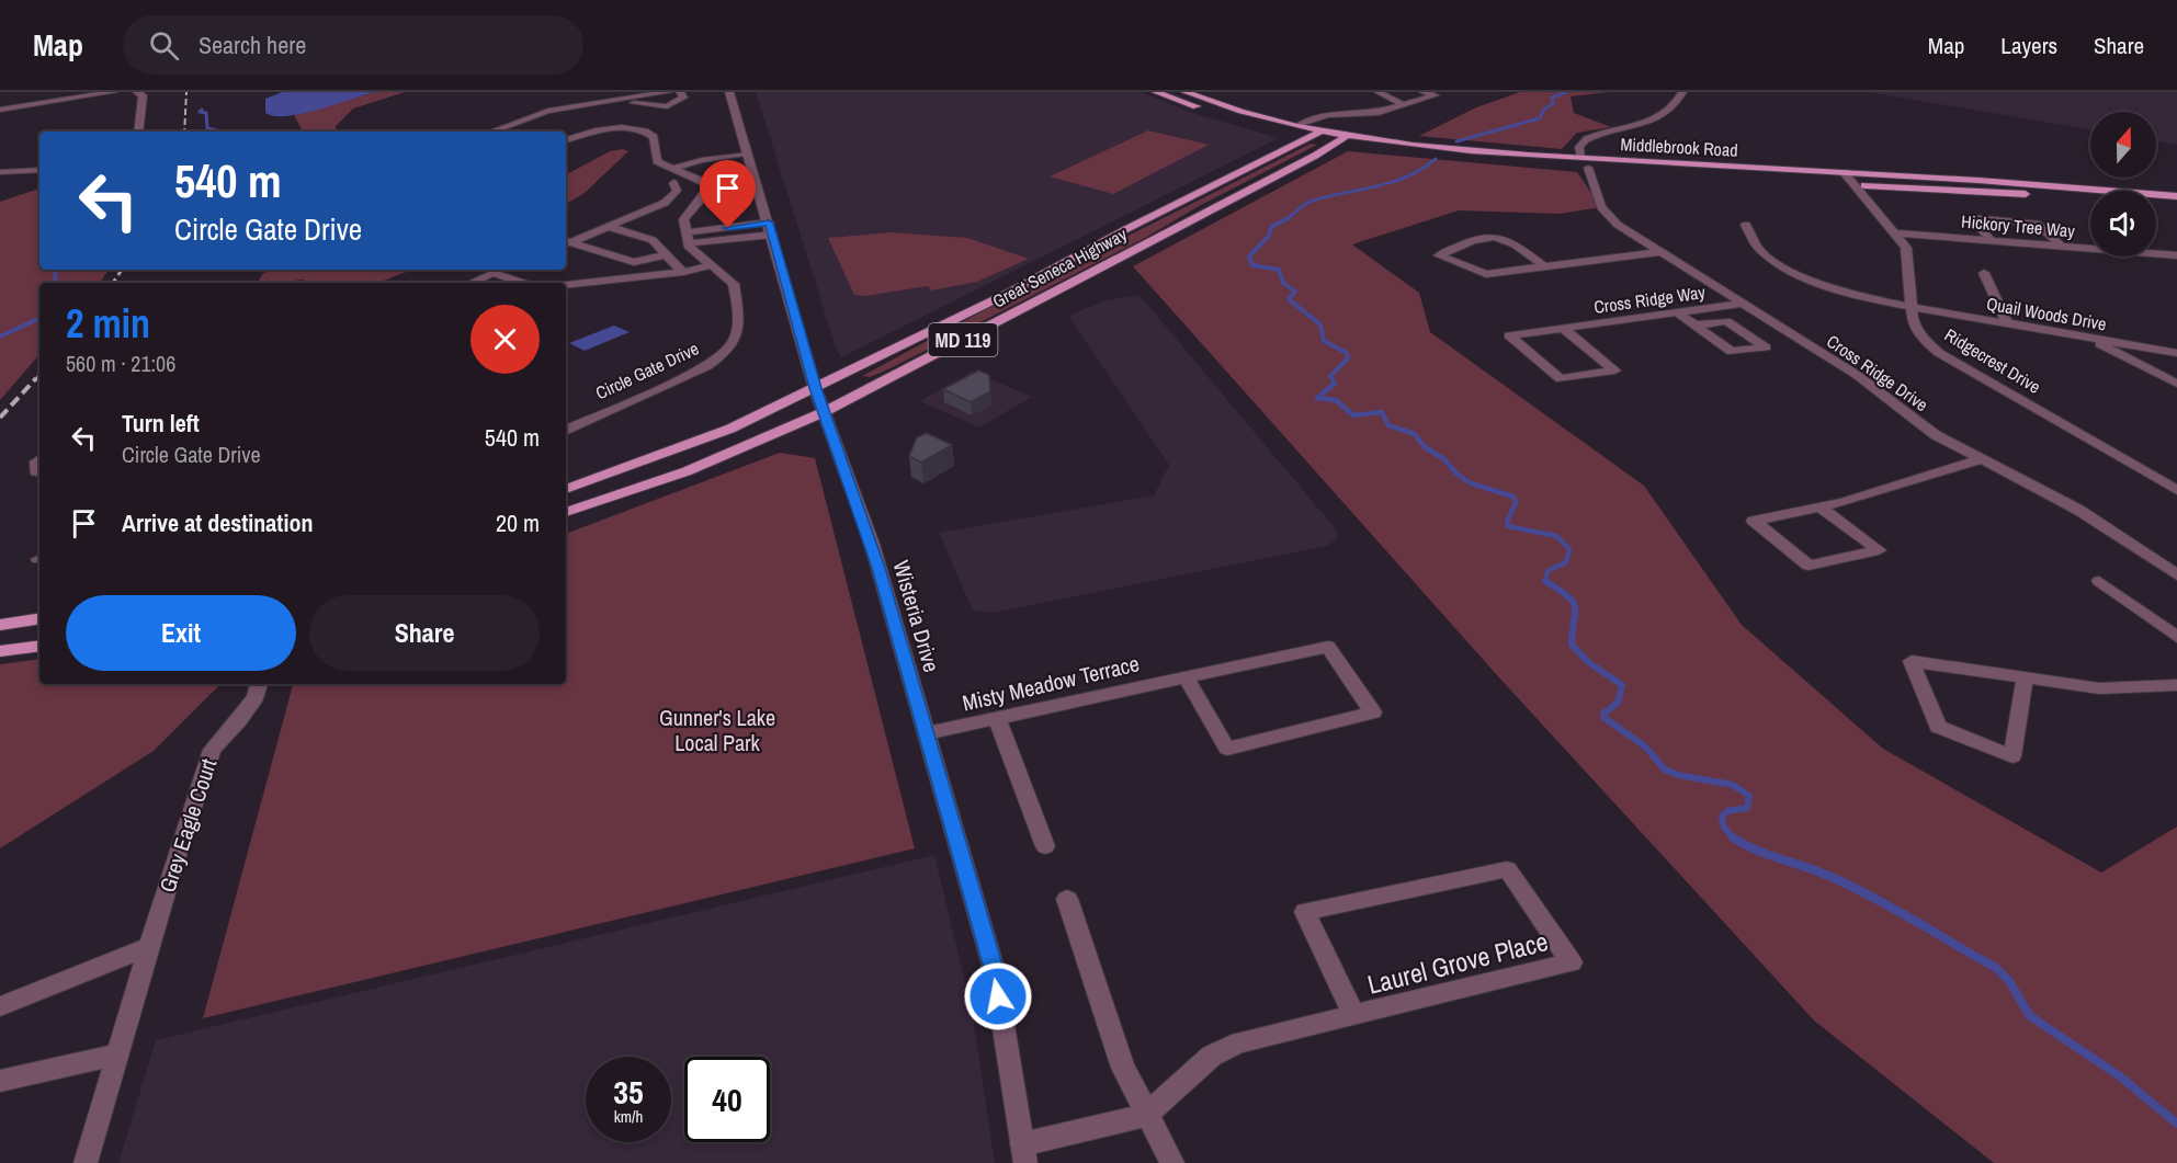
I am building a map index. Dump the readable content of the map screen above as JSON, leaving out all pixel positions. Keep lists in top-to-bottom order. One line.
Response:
{"streets":{"main road":["Middlebrook Road","Great Seneca Highway","MD 119"],"street":["Hickory Tree Way","Cross Ridge Way","Quail Woods Drive","Ridgecrest Drive","Circle Gate Drive","Cross Ridge Drive","Wisteria Drive","Misty Meadow Terrace","Grey Eagle Court","Laurel Grove Place"]},"crossings":[["Middlebrook Road","Great Seneca Highway"],["Middlebrook Road","Ridgecrest Drive"],["Middlebrook Road","Cross Ridge Drive"],["Hickory Tree Way","Ridgecrest Drive"],["Great Seneca Highway","Wisteria Drive"],["Cross Ridge Way","Cross Ridge Drive"],["Quail Woods Drive","Ridgecrest Drive"],["Wisteria Drive","Misty Meadow Terrace"],["Wisteria Drive","Laurel Grove Place"]],"parks":["Gunner's Lake Local Park"],"north":"top","page":{"header":"Map","search":"Search here","nav":["Map","Layers","Share"],"turn":["540 m","Circle Gate Drive"],"heading":["2 min","560 m · 21:06"],"list":[{"name":"Turn left","note":"Circle Gate Drive","value":"540 m"},{"name":"Arrive at destination","value":"20 m"}],"buttons":["Exit","Share"],"speed":"35 km/h","limit":"40"}}
